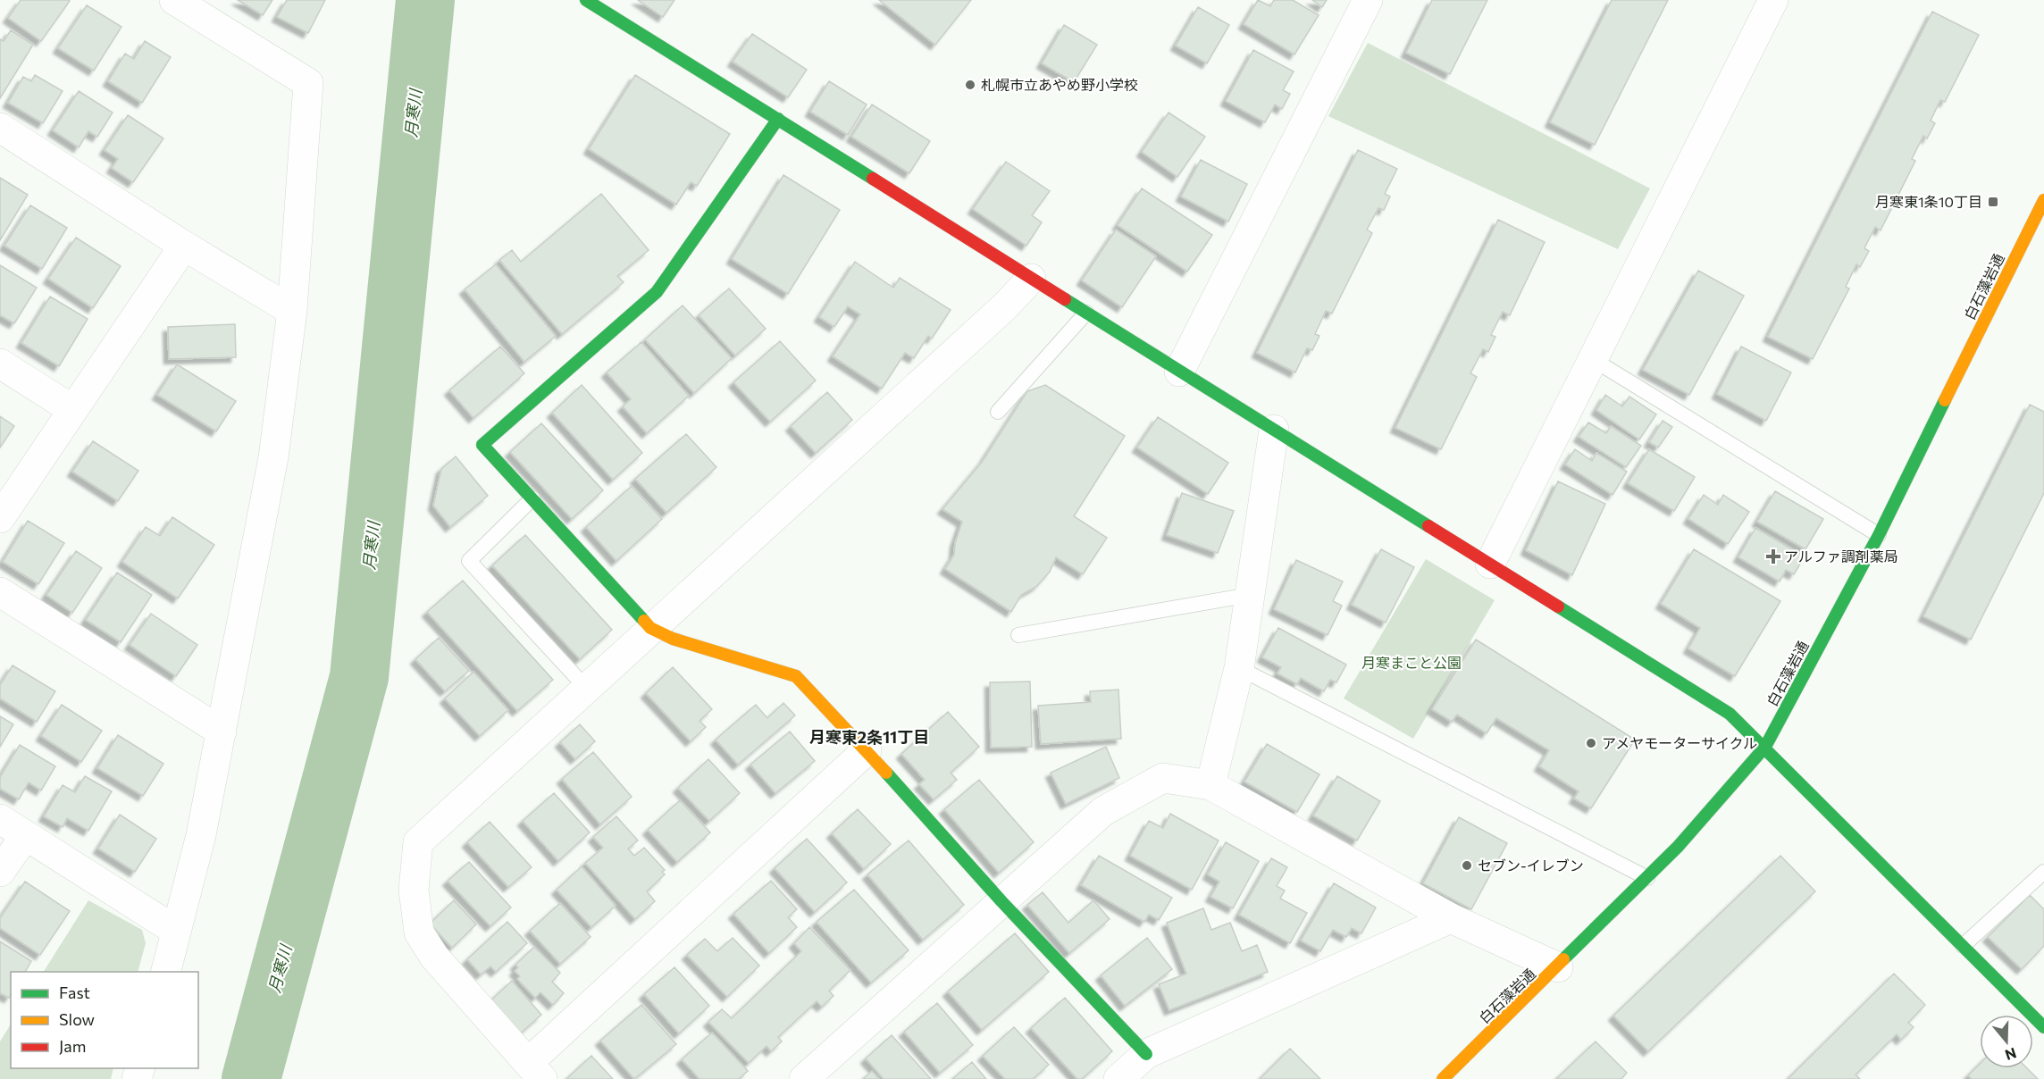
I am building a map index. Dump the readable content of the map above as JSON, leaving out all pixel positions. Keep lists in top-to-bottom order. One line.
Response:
{"streets":{"street":["白石藻岩通"]},"districts":["月寒東2条11丁目"],"water":["月寒川"],"parks":["月寒まこと公園"],"places":{"other":["札幌市立あやめ野小学校","アメヤモーターサイクル","セブン-イレブン"],"transit":["月寒東1条10丁目"],"health":["アルファ調剤薬局"]},"legend":["Fast","Slow","Jam"],"north":"bottom"}
